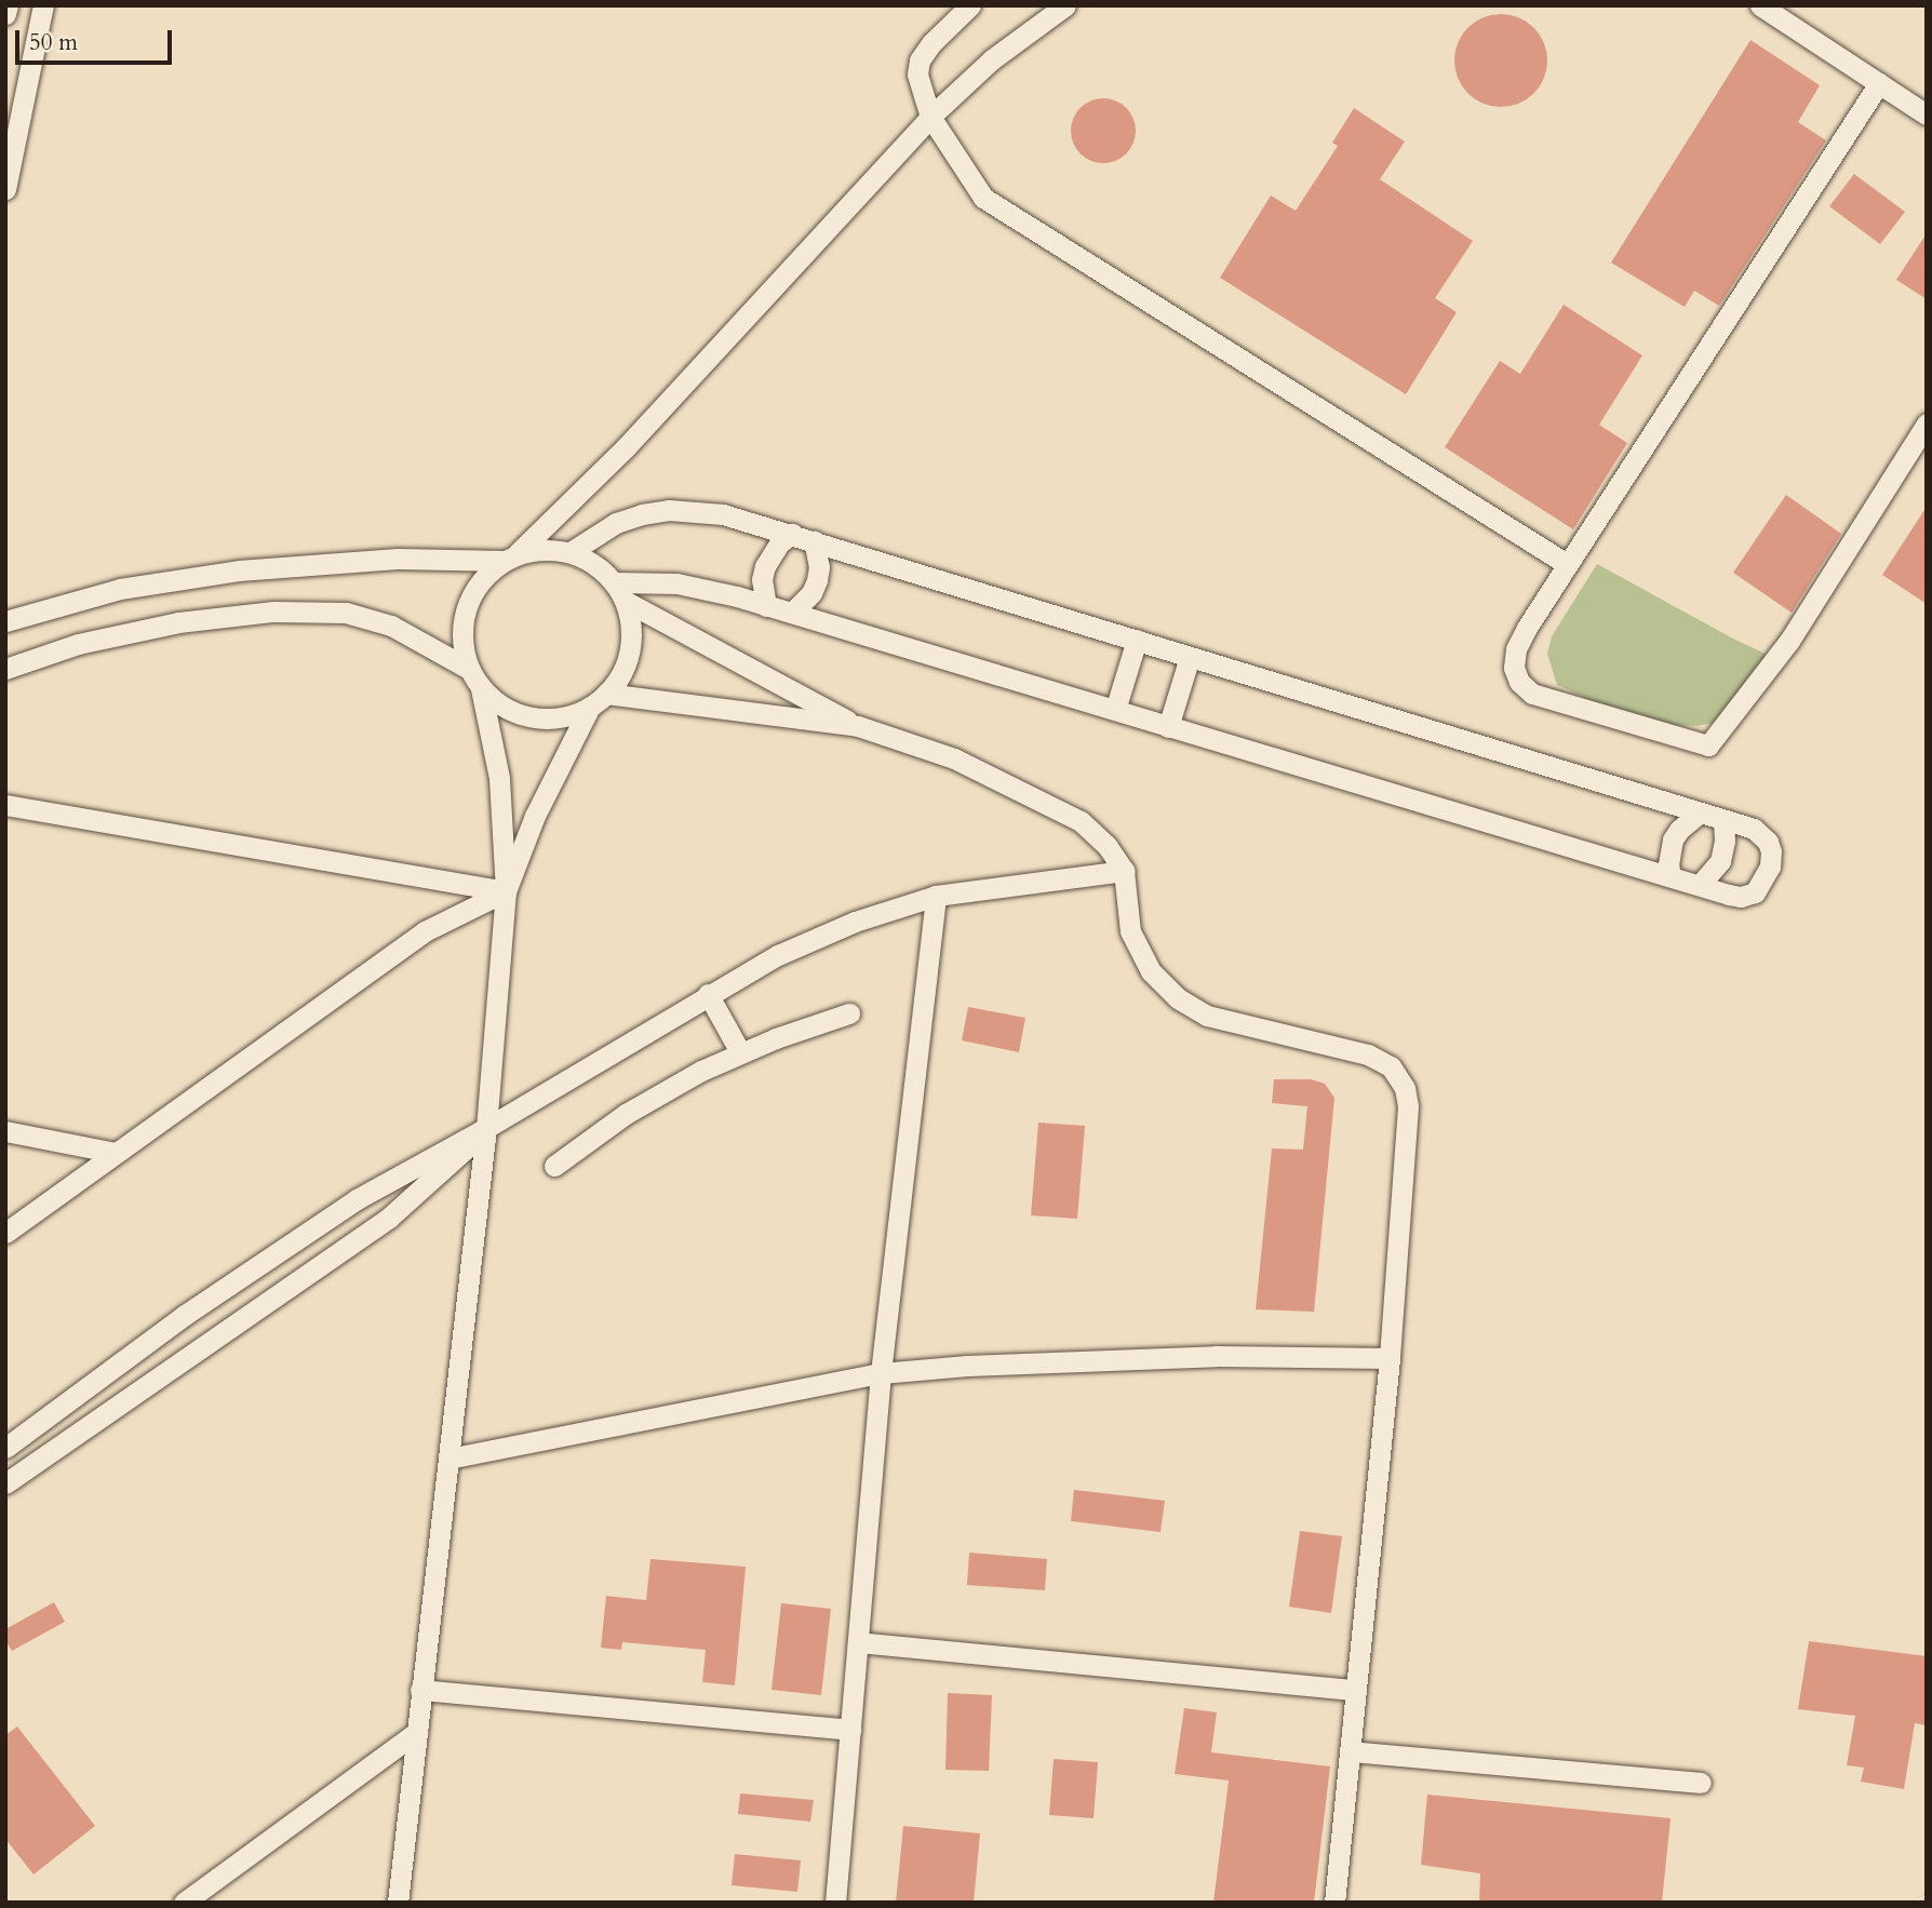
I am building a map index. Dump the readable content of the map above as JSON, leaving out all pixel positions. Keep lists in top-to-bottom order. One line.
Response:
{"scale_bar":"50 m"}
